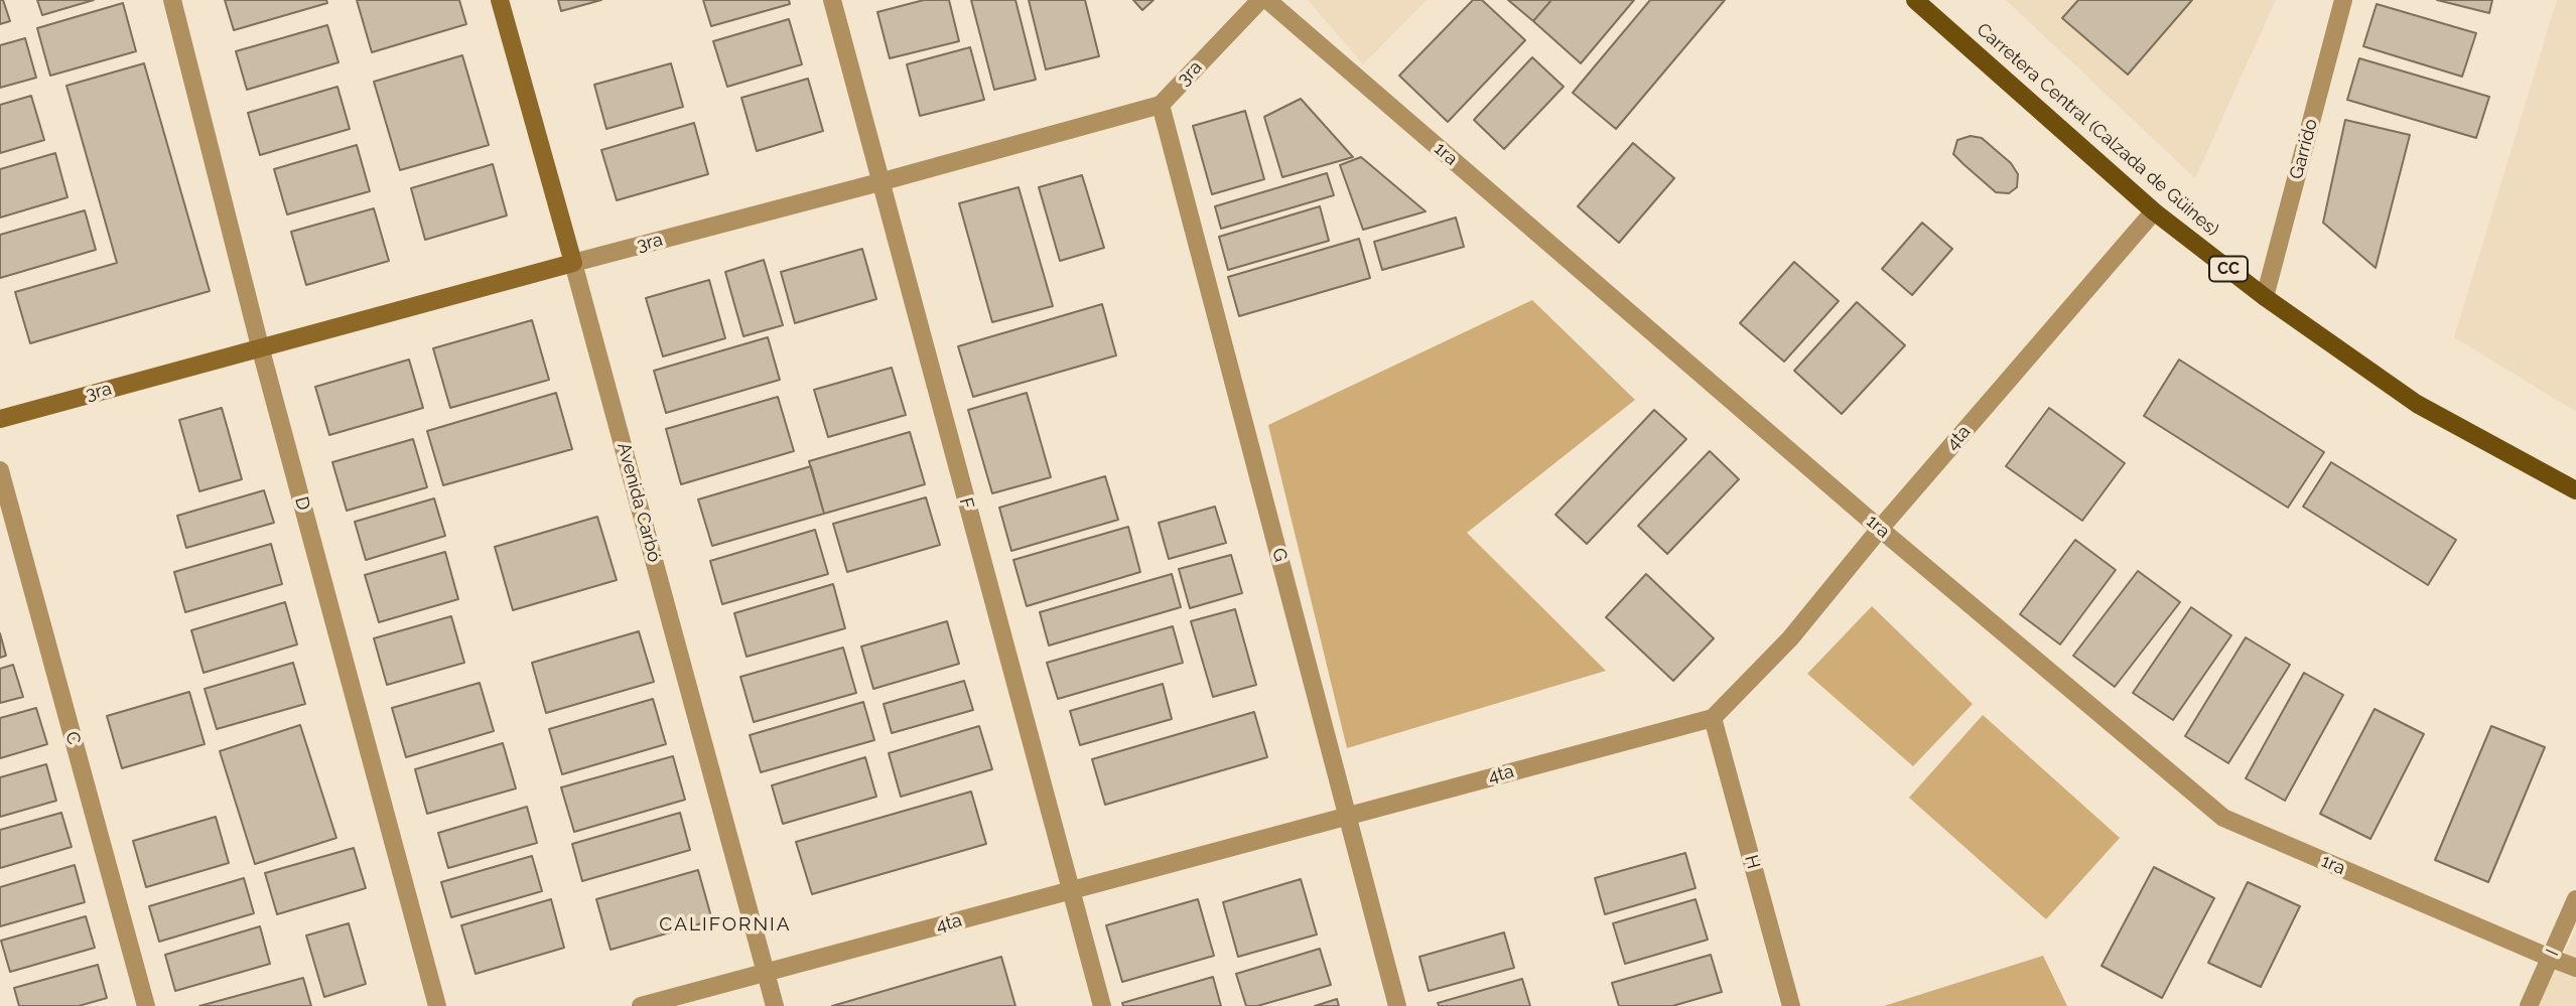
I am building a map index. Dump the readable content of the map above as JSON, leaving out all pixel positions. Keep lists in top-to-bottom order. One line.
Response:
{"streets":{"main road":["Carretera Central (Calzada de Güines)","CC"],"street":["3ra","Garrido","1ra","4ta","Avenida Carbó","D","F","G","C","H","I"]},"crossings":[["3ra","Avenida Carbó"],["3ra","D"],["3ra","F"],["3ra","G"],["Carretera Central (Calzada de Güines)","Garrido"],["Carretera Central (Calzada de Güines)","4ta"],["1ra","4ta"],["1ra","I"],["4ta","Avenida Carbó"],["4ta","F"],["4ta","G"],["4ta","H"]],"districts":["CALIFORNIA"]}
